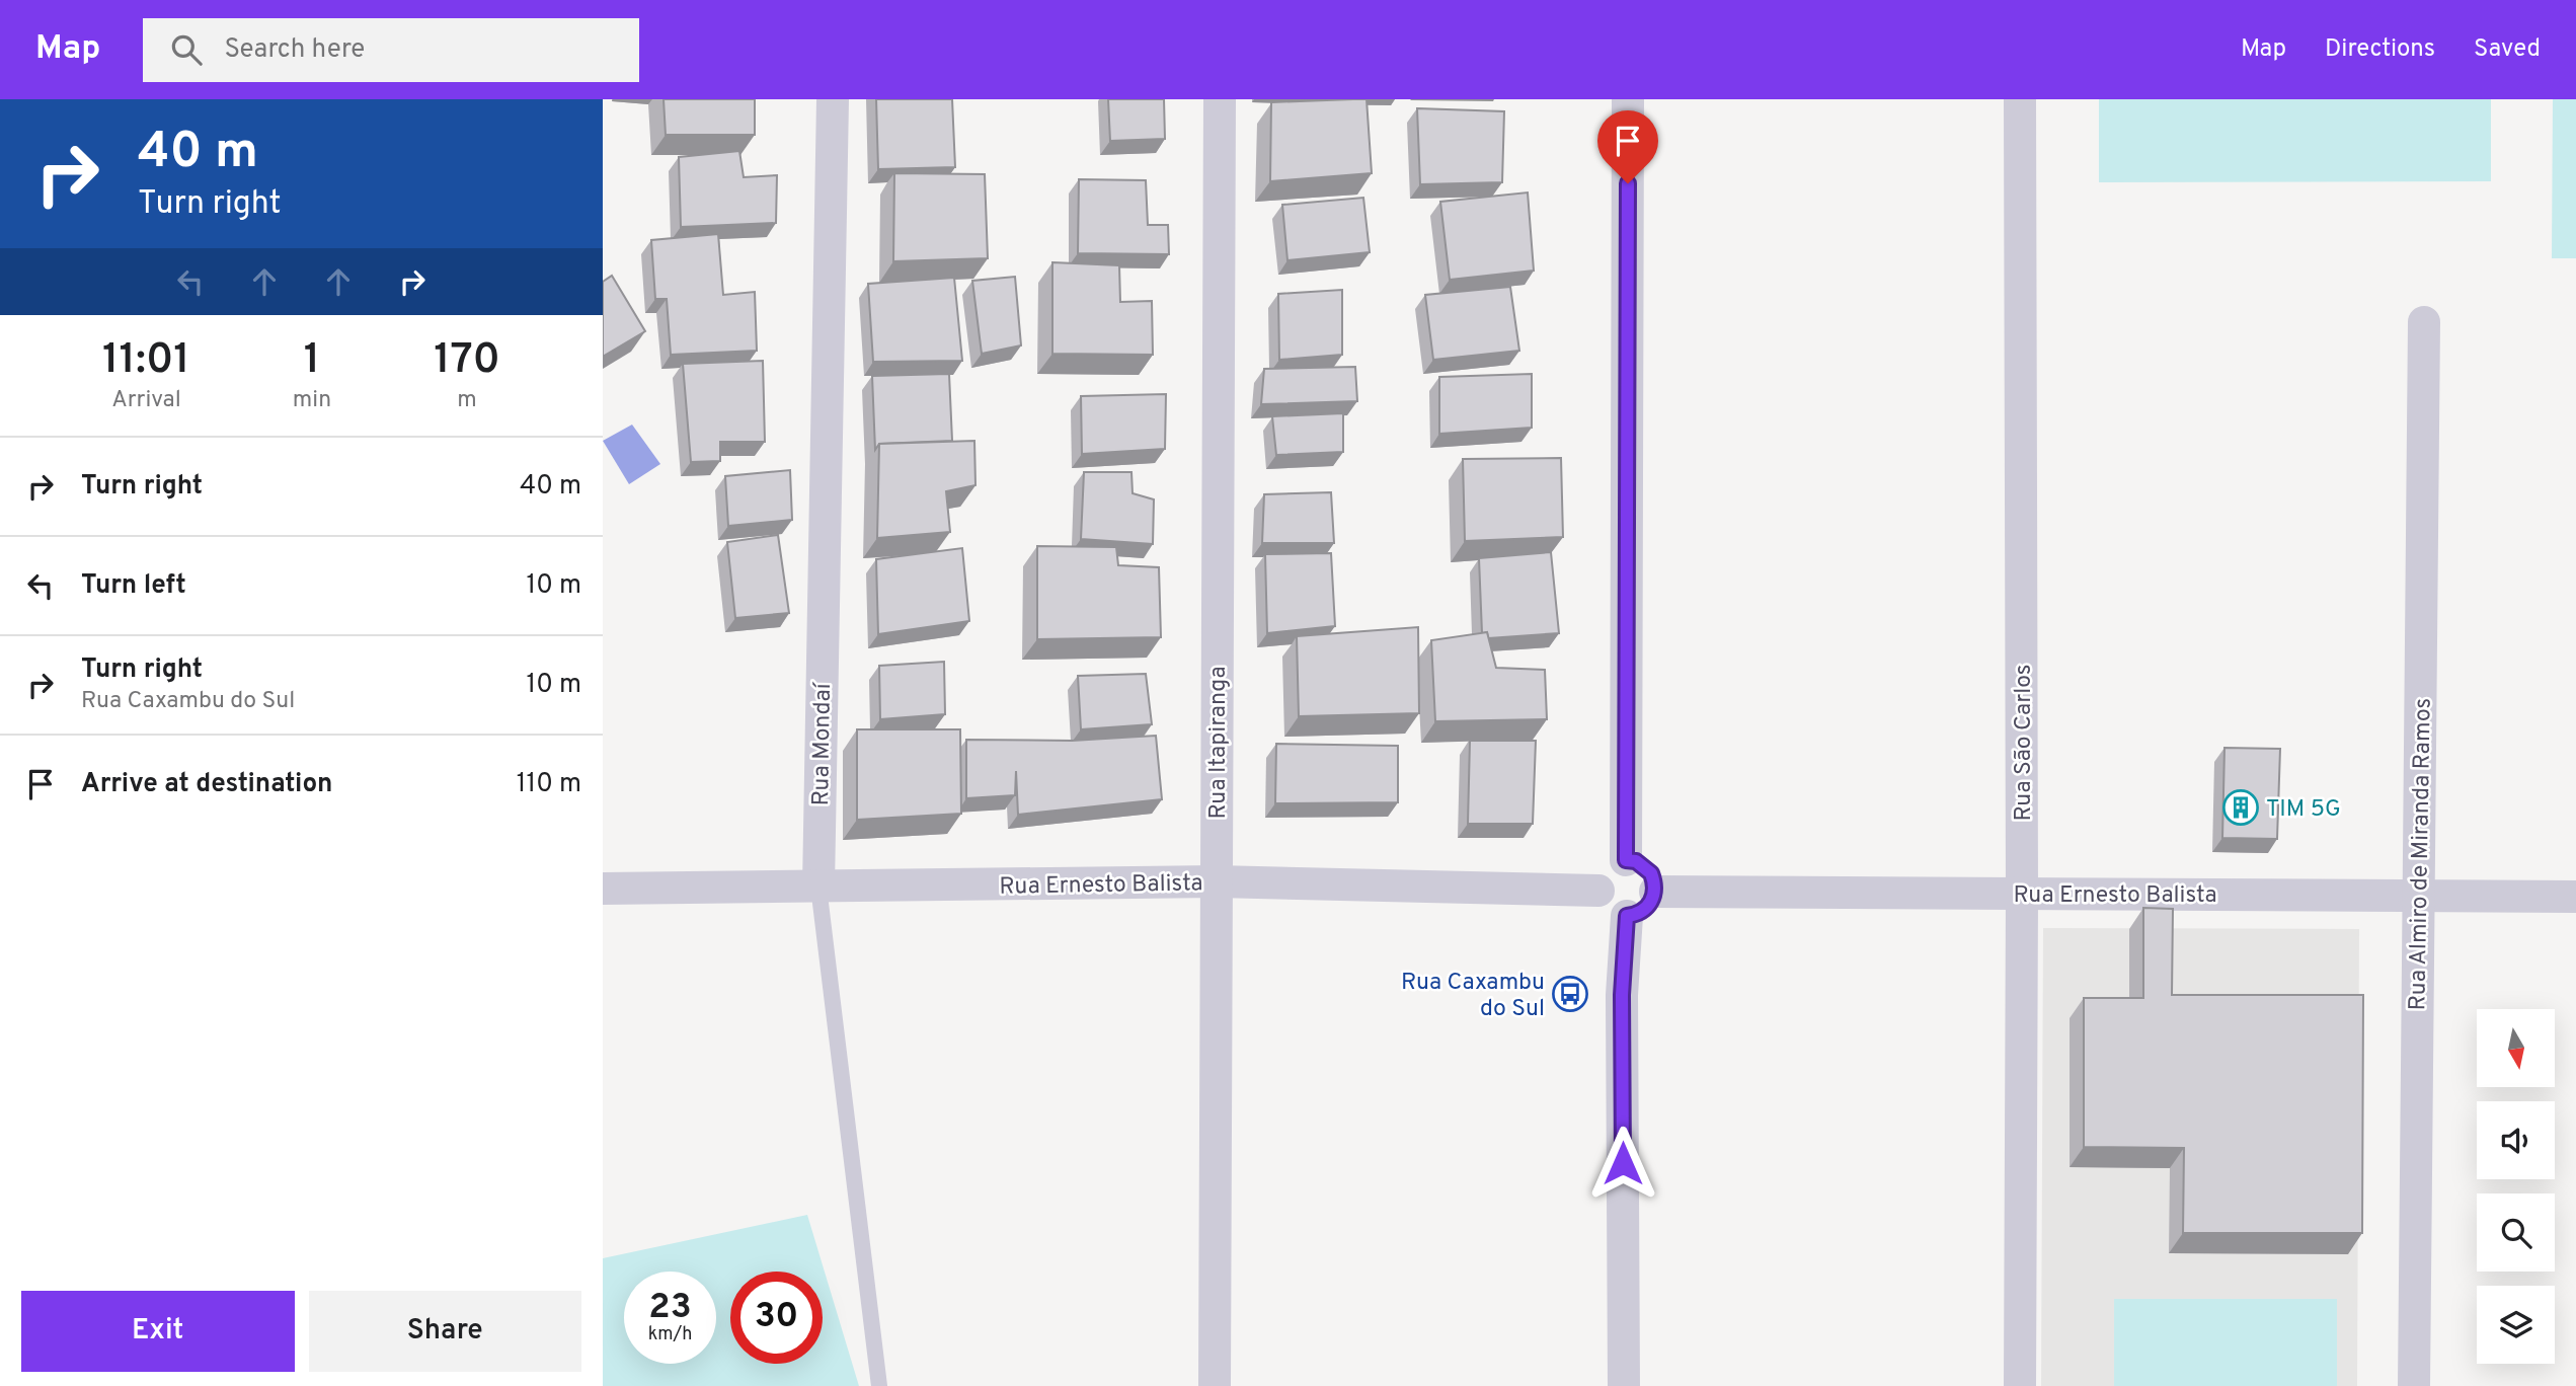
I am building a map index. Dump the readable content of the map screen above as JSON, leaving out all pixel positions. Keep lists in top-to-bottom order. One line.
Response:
{"streets":{"street":["Rua Itapiranga","Rua São Carlos","Rua Mondaí","Rua Almiro de Miranda Ramos","Rua Ernesto Balista"]},"crossings":[["Rua Itapiranga","Rua Ernesto Balista"],["Rua São Carlos","Rua Ernesto Balista"],["Rua Mondaí","Rua Ernesto Balista"],["Rua Almiro de Miranda Ramos","Rua Ernesto Balista"]],"places":{"building":["TIM 5G"],"bus stop":["Rua Caxambu do Sul"]},"north":"bottom","page":{"header":"Map","search":"Search here","nav":["Map","Directions","Saved"],"turn":["40 m","Turn right"],"eta":["11:01","Arrival","1","min","170","m"],"list":[{"name":"Turn right","value":"40 m"},{"name":"Turn left","value":"10 m"},{"name":"Turn right","note":"Rua Caxambu do Sul","value":"10 m"},{"name":"Arrive at destination","value":"110 m"}],"speed":"23 km/h","limit":"30","buttons":["Exit","Share"]}}
